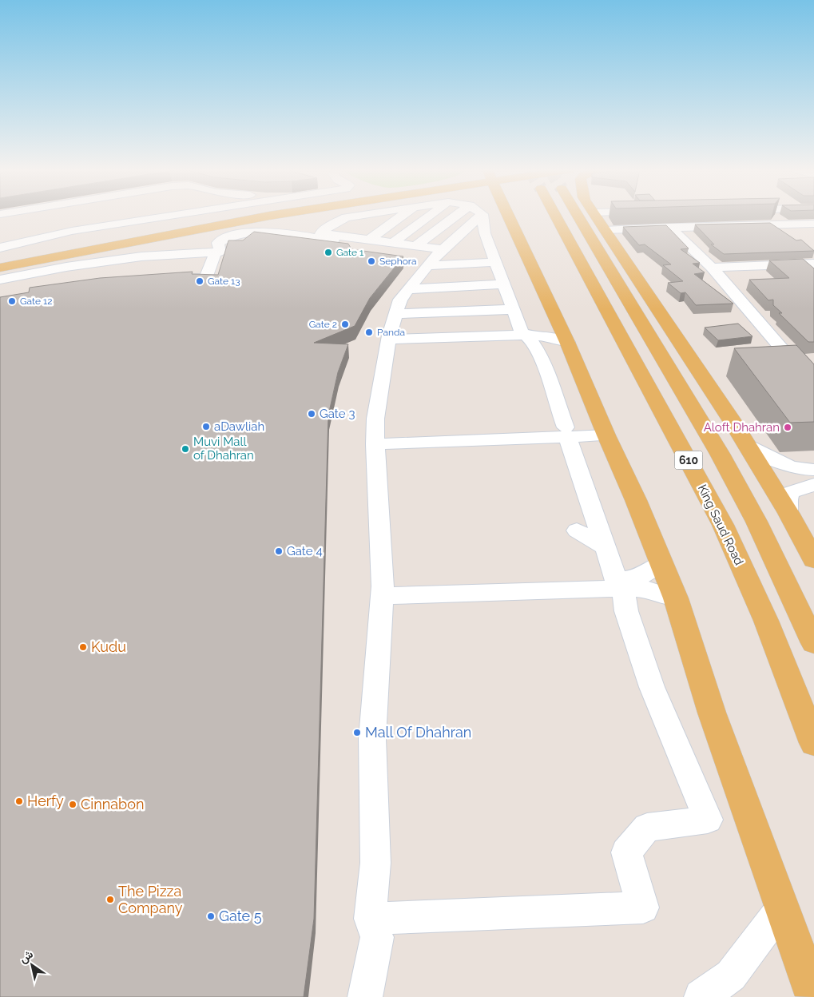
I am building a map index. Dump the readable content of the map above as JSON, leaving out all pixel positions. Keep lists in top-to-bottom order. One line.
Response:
{"streets":{"main road":["610","King Saud Road"]},"places":["Gate 1","Sephora","Gate 13","Gate 12","Gate 2","Panda","Gate 3","aDawliah","Aloft Dhahran","Muvi Mall of Dhahran","Gate 4","Kudu","Mall Of Dhahran","Herfy","Cinnabon","The Pizza Company","Gate 5"],"north":"top left"}
